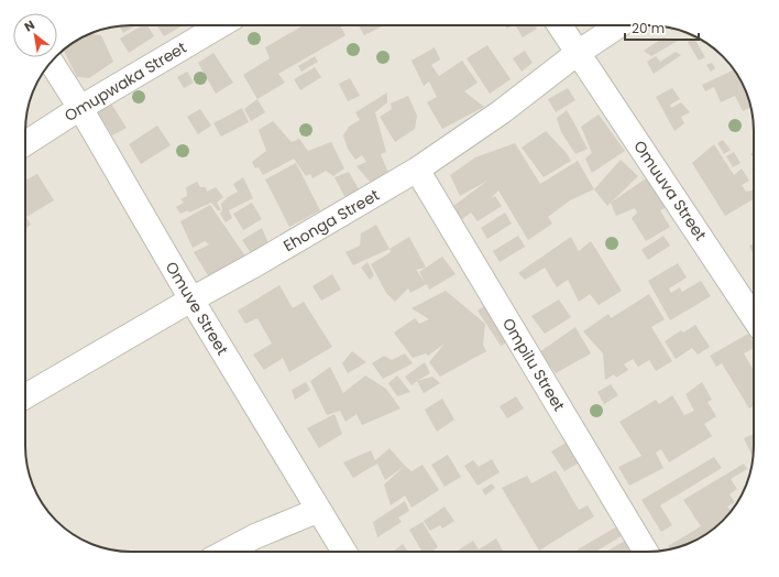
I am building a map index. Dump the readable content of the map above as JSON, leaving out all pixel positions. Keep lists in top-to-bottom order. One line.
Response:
{"streets":{"street":["Omupwaka Street","Omuuva Street","Ehonga Street","Omuve Street","Ompilu Street"]},"crossings":[["Omupwaka Street","Omuve Street"],["Omuuva Street","Ehonga Street"],["Ehonga Street","Omuve Street"],["Ehonga Street","Ompilu Street"]],"scale_bar":"20 m","north":"top left"}
